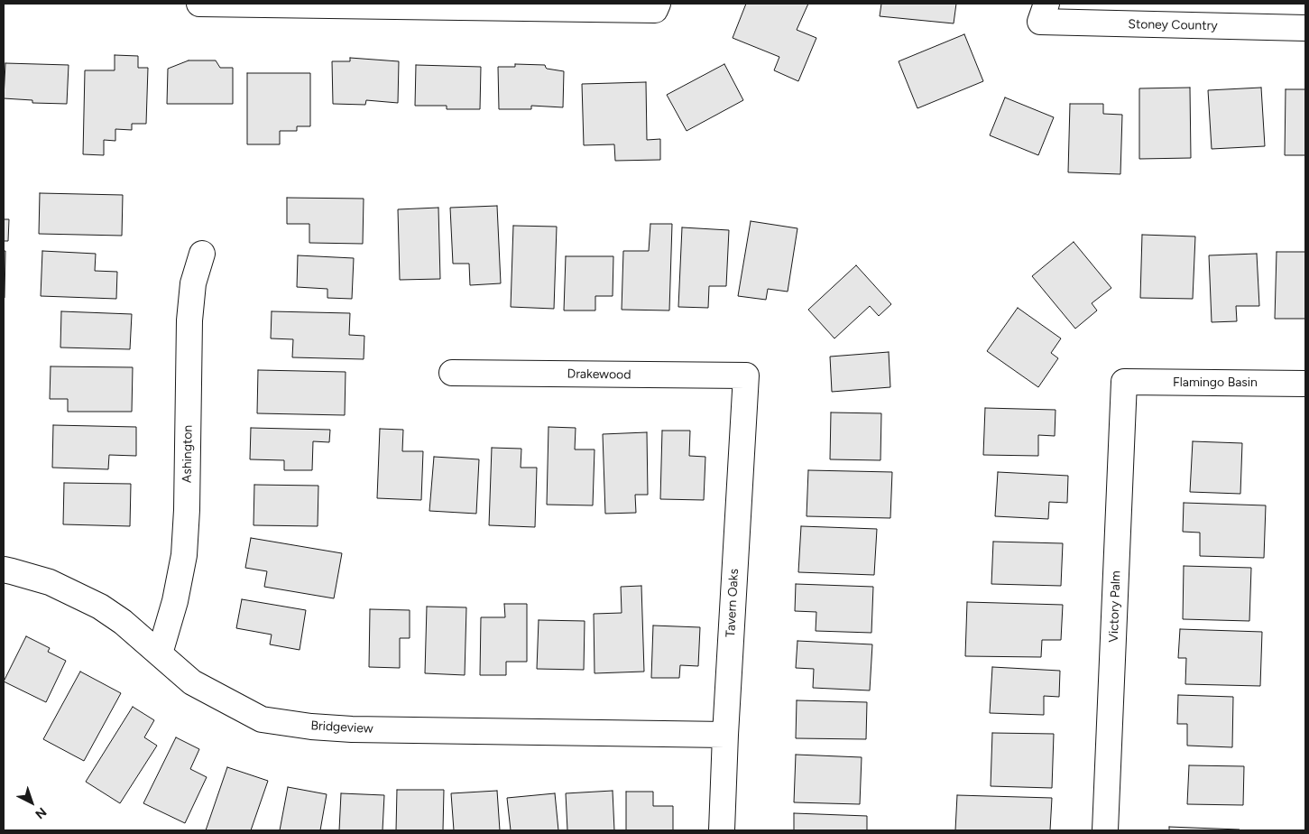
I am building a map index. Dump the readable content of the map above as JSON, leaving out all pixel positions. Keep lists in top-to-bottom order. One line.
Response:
{"streets":{"street":["Stoney Country","Drakewood","Flamingo Basin","Ashington","Tavern Oaks","Victory Palm","Bridgeview"]},"crossings":[["Drakewood","Tavern Oaks"],["Flamingo Basin","Victory Palm"],["Ashington","Bridgeview"],["Tavern Oaks","Bridgeview"]],"north":"bottom right"}
